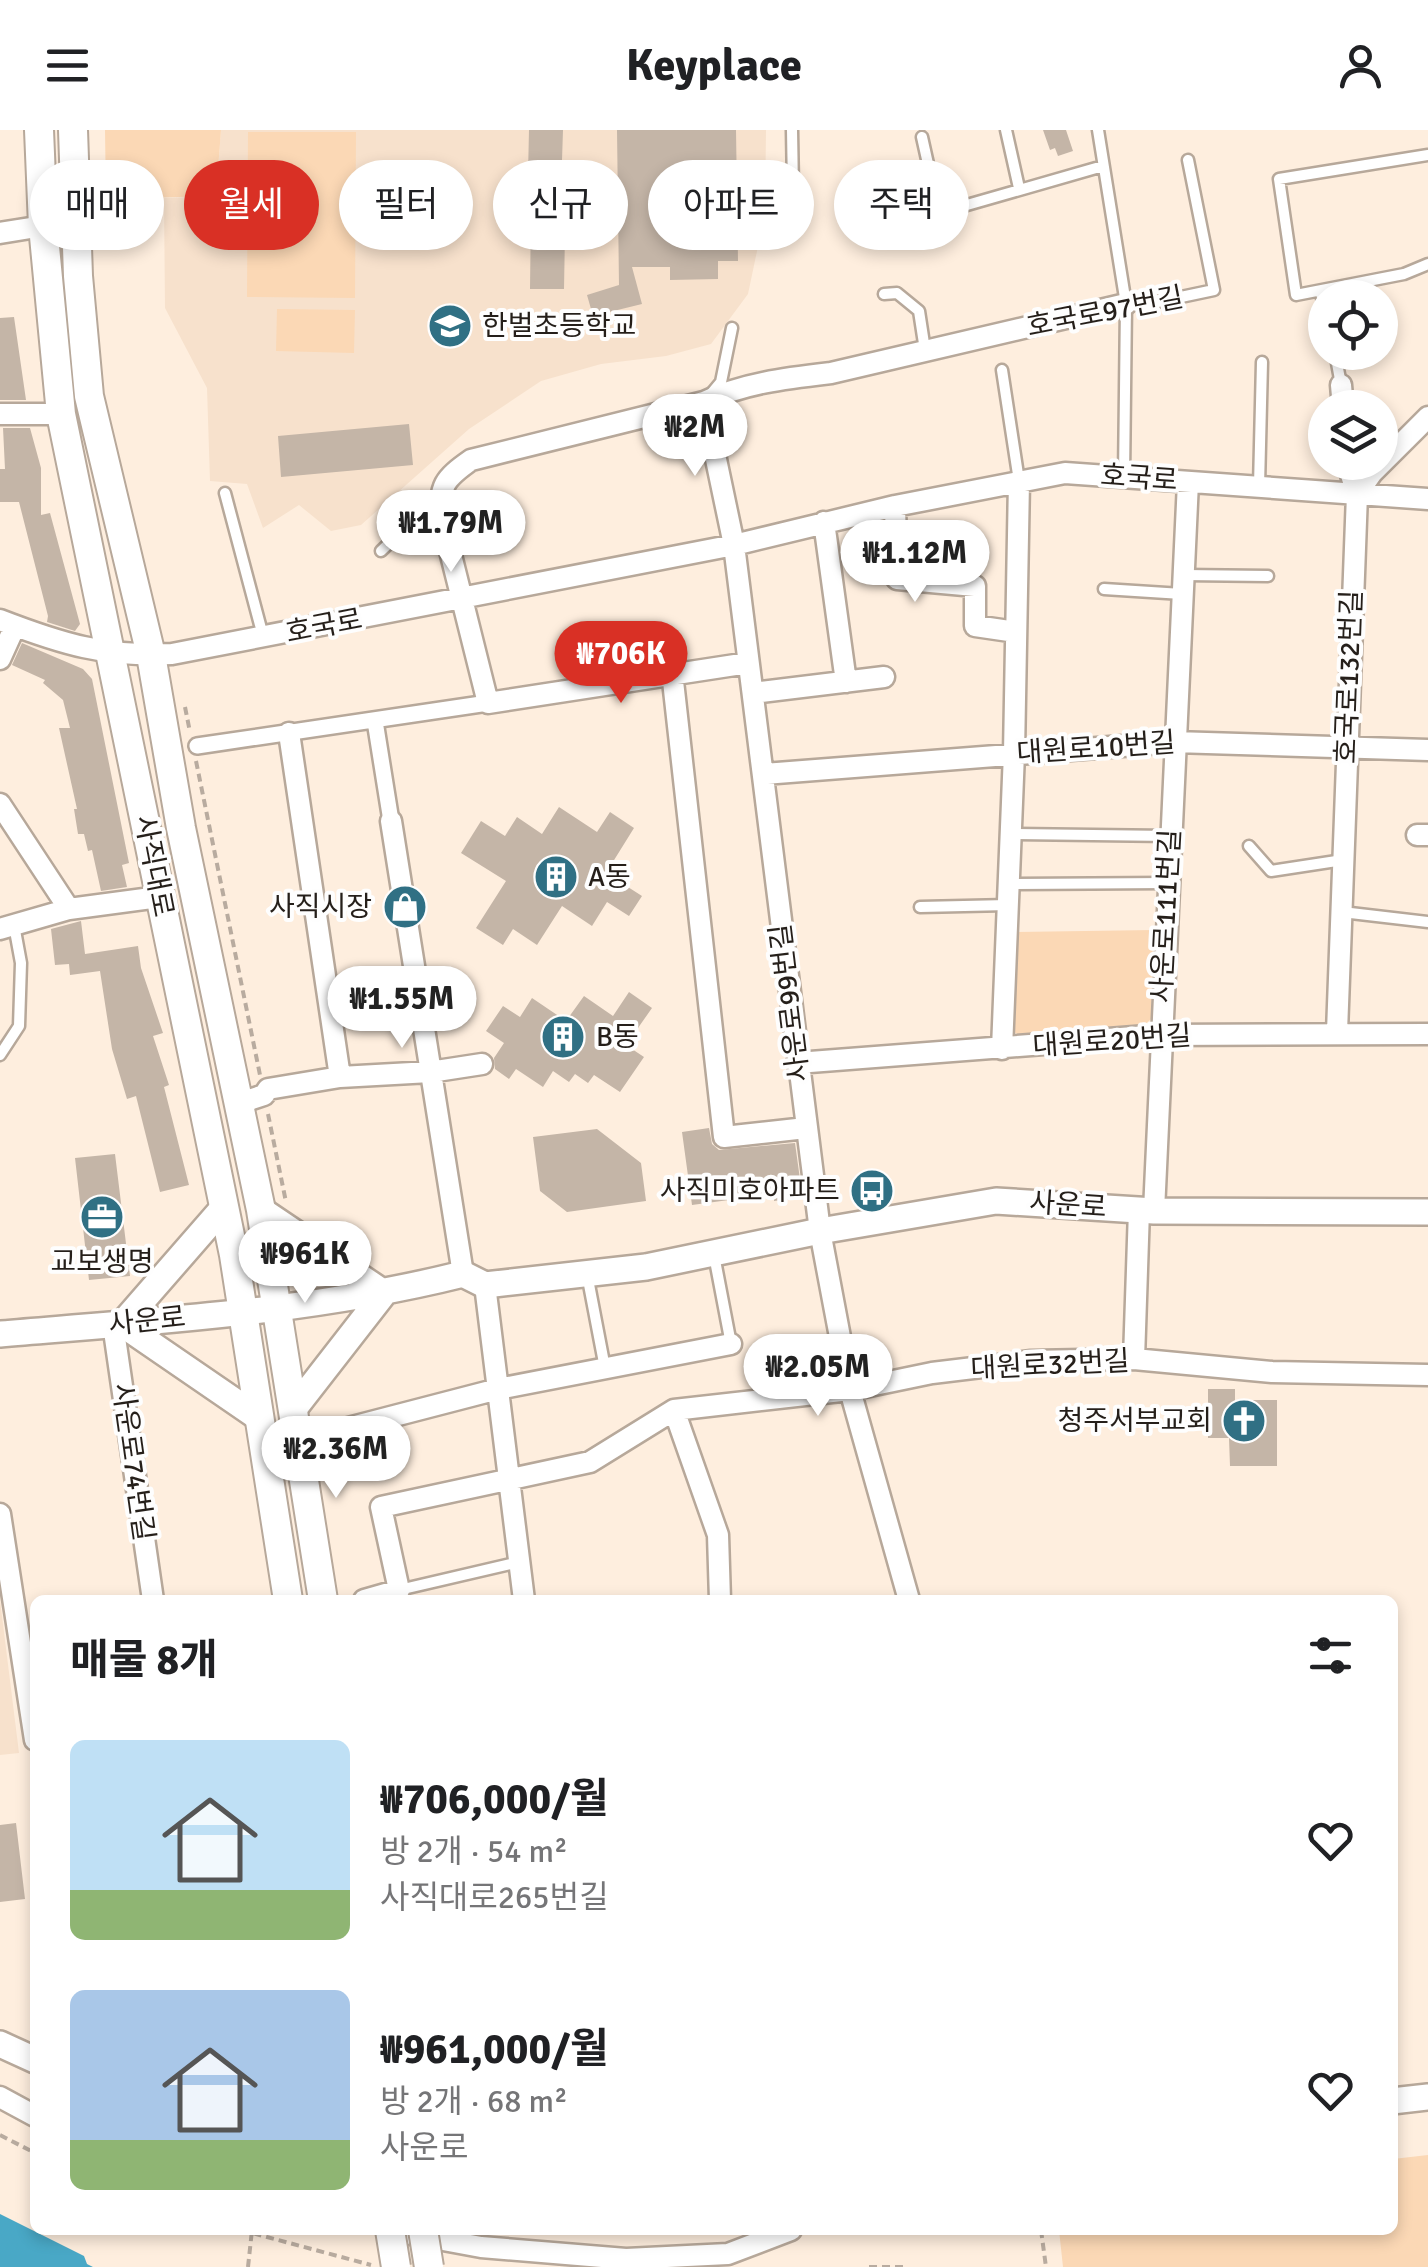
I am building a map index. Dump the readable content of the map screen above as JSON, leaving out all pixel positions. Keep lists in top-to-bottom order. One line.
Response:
{"streets":{"main road":["사직대로"],"street":["호국로97번길","호국로","호국로132번길","대원로10번길","사운로111번길","사운로99번길","대원로20번길","사운로","대원로32번길","사운로74번길"]},"crossings":[["호국로97번길","사운로99번길"],["호국로","호국로132번길"],["호국로","사직대로"],["호국로","사운로111번길"],["호국로","사운로99번길"],["호국로132번길","대원로10번길"],["호국로132번길","대원로20번길"],["대원로10번길","사운로111번길"],["대원로10번길","사운로99번길"],["사직대로","사운로"],["사운로111번길","대원로20번길"],["사운로111번길","사운로"],["사운로111번길","대원로32번길"],["사운로99번길","대원로20번길"],["사운로99번길","사운로"],["사운로99번길","대원로32번길"],["사운로","사운로74번길"]],"places":{"school or university":["한벌초등학교"],"building":["A동","B동"],"shop":["사직시장"],"bus stop":["사직미호아파트"],"office":["교보생명"],"church":["청주서부교회"]},"page":{"header":"Keyplace","chip":["매매","월세","필터","신규","아파트","주택"],"price":["₩2M","₩1.79M","₩1.12M","₩706K","₩1.55M","₩961K","₩2.05M","₩2.36M"],"heading":"매물 8개","list":[{"name":"₩706,000/월","note":"방 2개 · 54 m² · 사직대로265번길"},{"name":"₩961,000/월","note":"방 2개 · 68 m² · 사운로"}]}}
